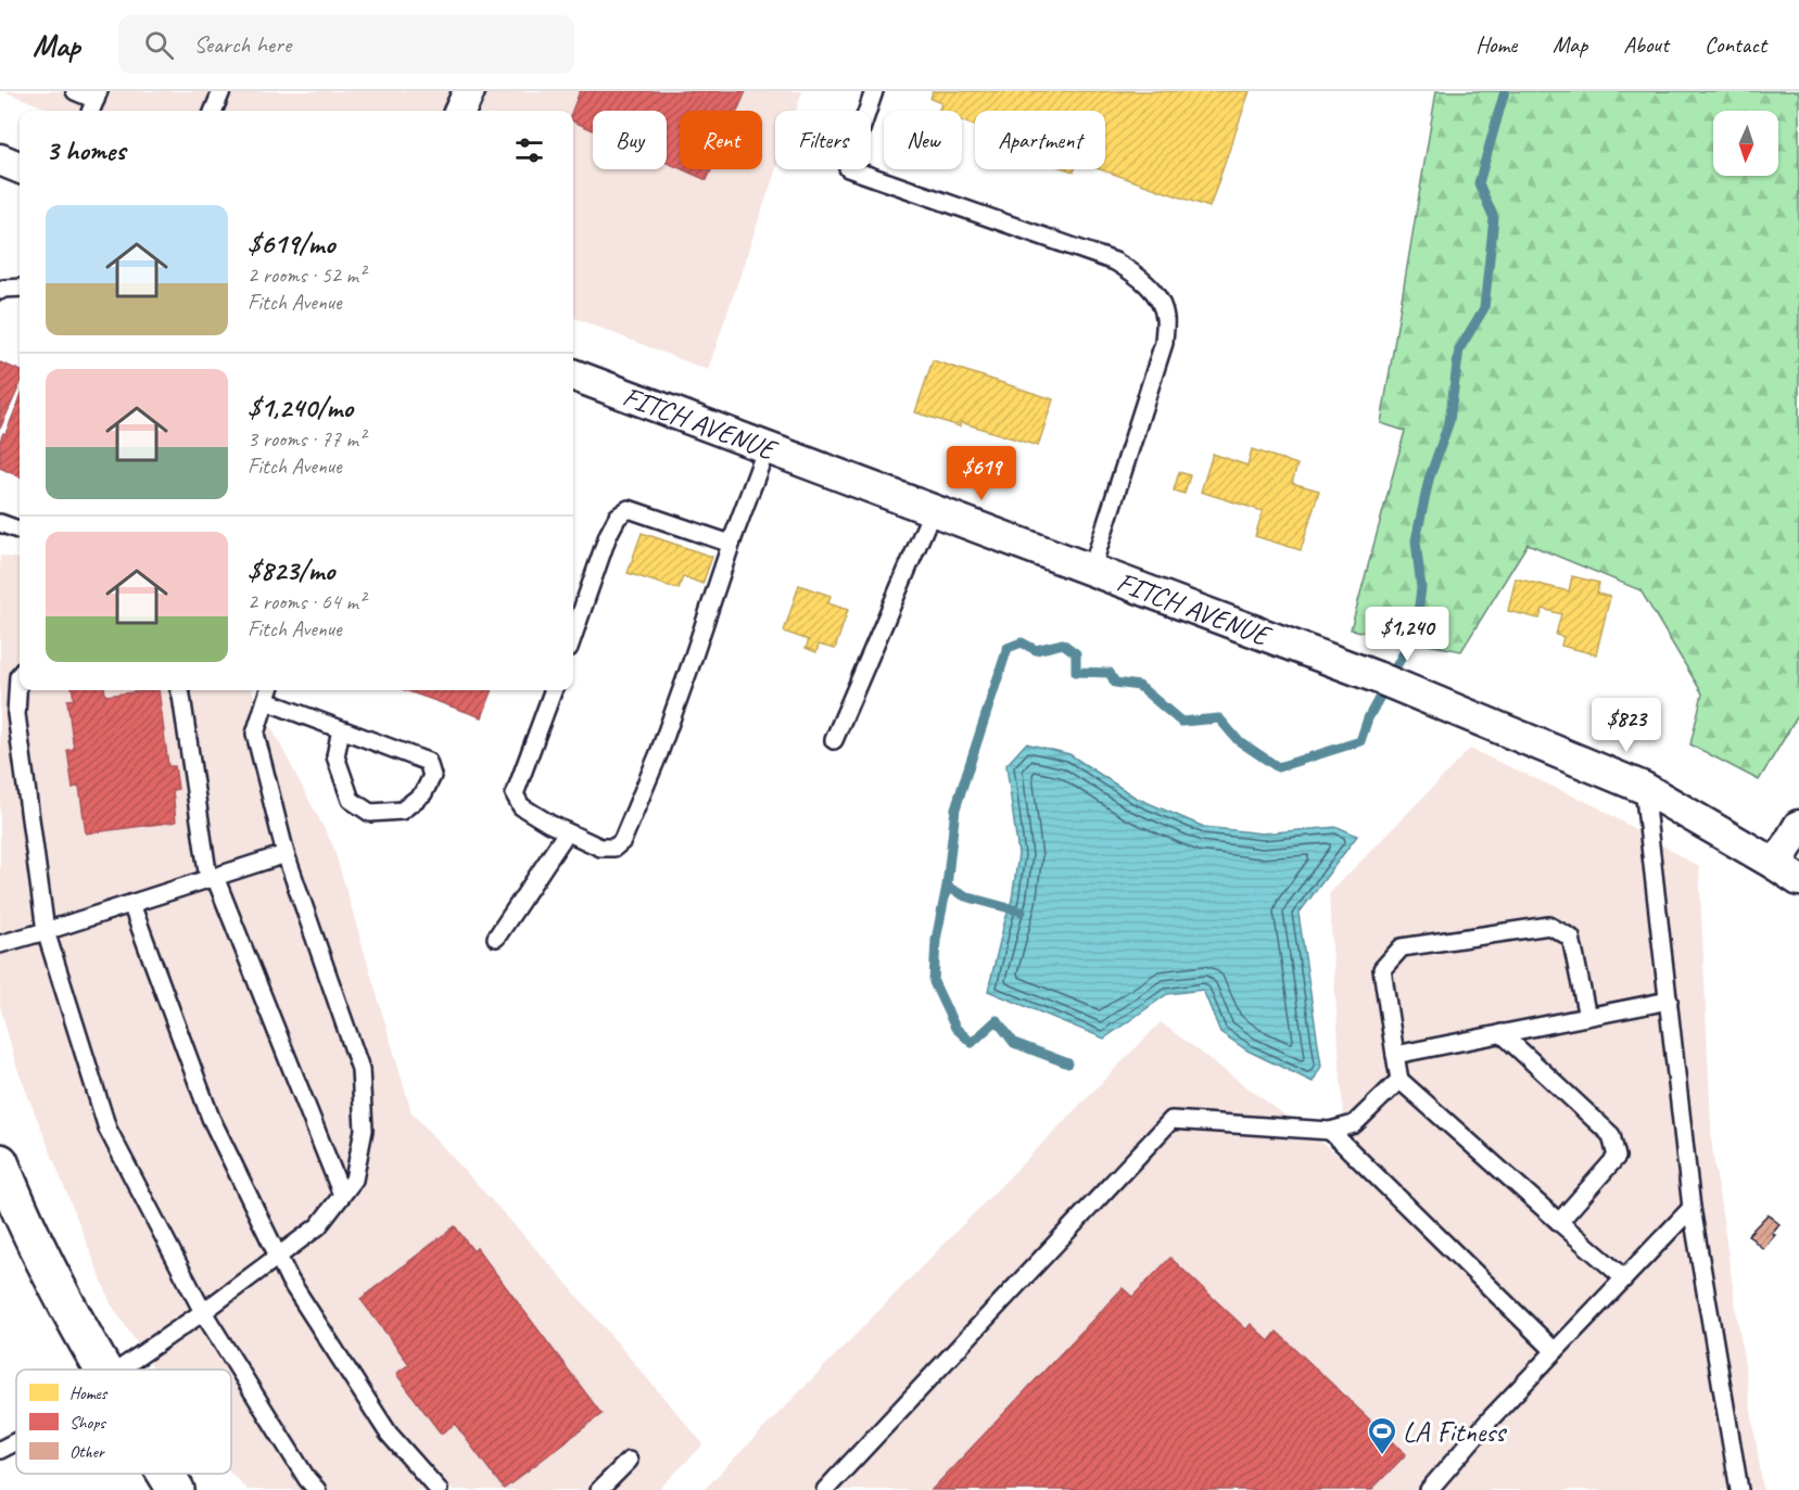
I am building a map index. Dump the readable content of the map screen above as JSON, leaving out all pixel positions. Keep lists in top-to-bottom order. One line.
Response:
{"streets":{"street":["FITCH AVENUE"]},"places":{"sports":["LA Fitness"]},"legend":["Homes","Shops","Other"],"north":"bottom","page":{"header":"Map","search":"Search here","nav":["Home","Map","About","Contact"],"chip":["Buy","Rent","Filters","New","Apartment"],"heading":"3 homes","list":[{"name":"$619/mo","note":"2 rooms · 52 m² · Fitch Avenue"},{"name":"$1,240/mo","note":"3 rooms · 77 m² · Fitch Avenue"},{"name":"$823/mo","note":"2 rooms · 64 m² · Fitch Avenue"}],"price":["$619","$1,240","$823"]}}
